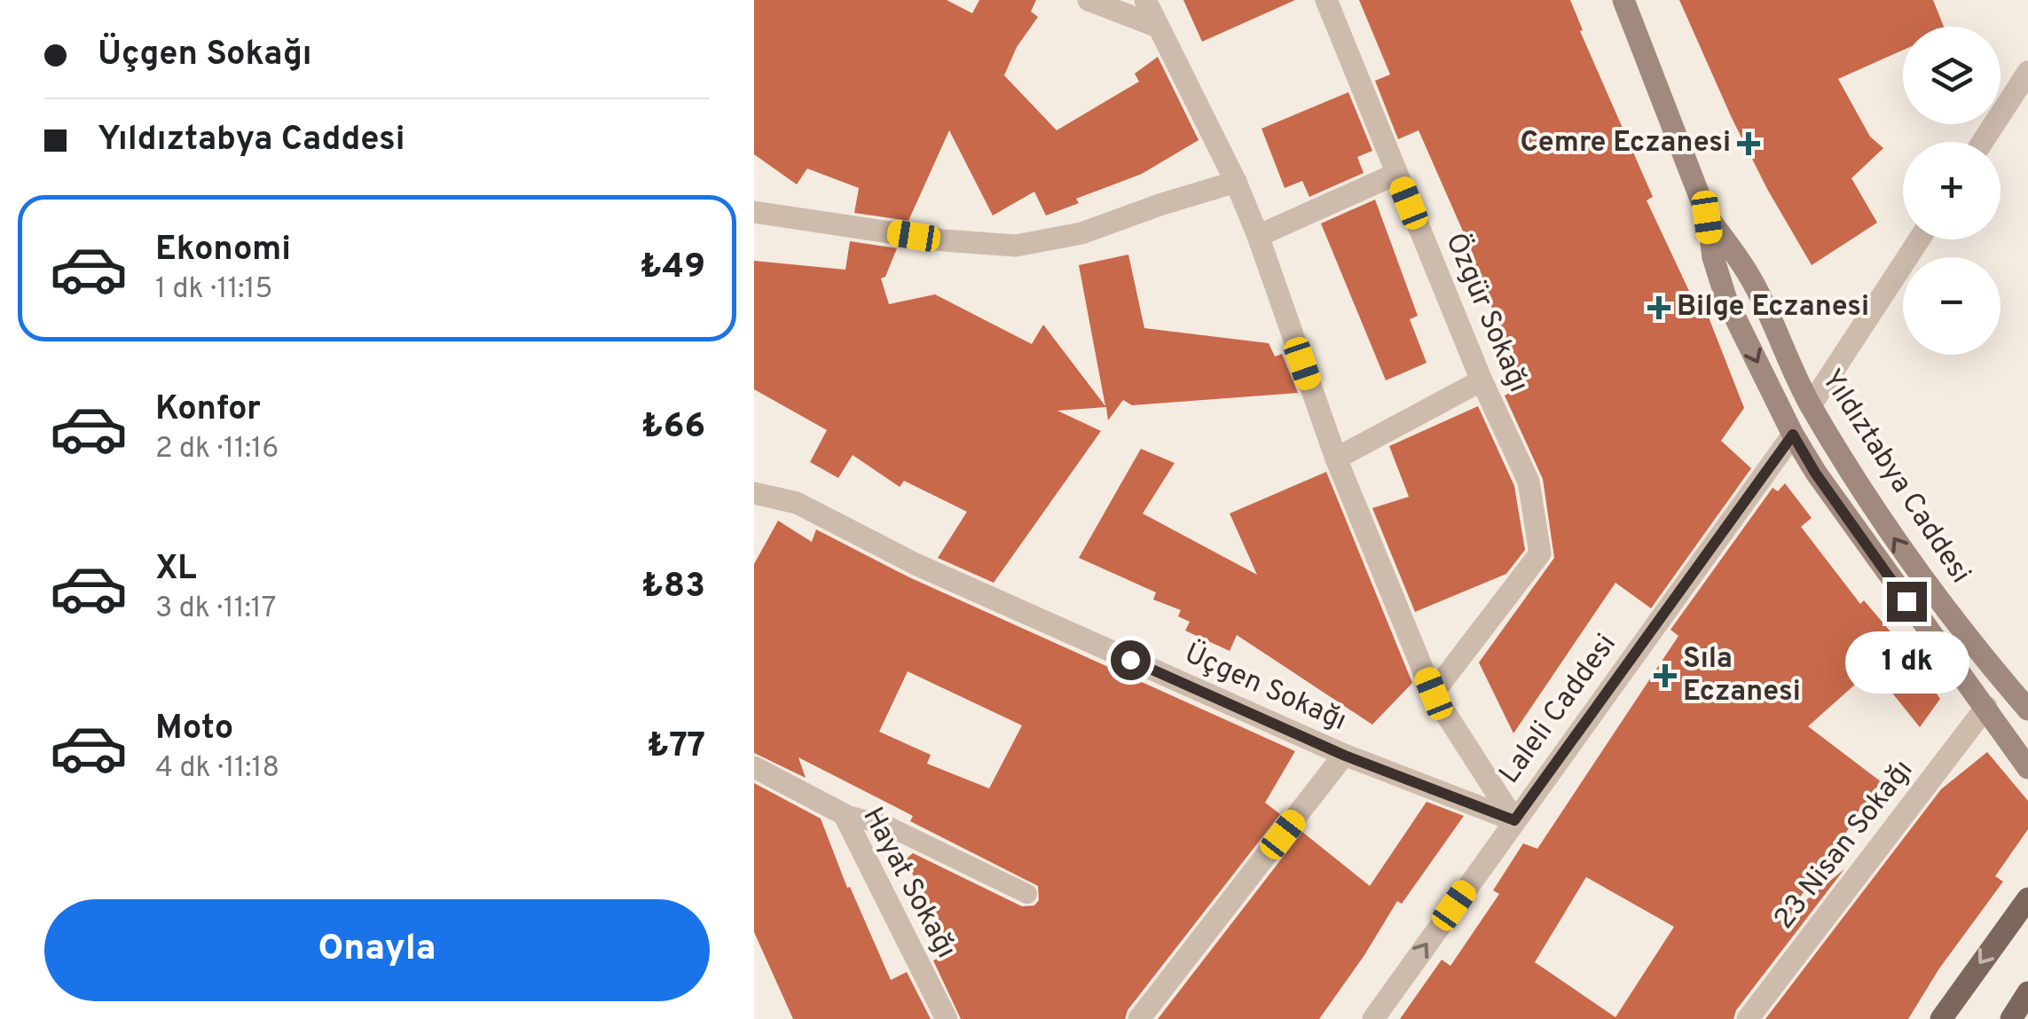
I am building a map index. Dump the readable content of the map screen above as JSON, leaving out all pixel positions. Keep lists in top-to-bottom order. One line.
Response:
{"streets":{"main road":["Yıldıztabya Caddesi"],"street":["Özgür Sokağı","Üçgen Sokağı","Laleli Caddesi","23 Nisan Sokağı","Hayat Sokağı"]},"crossings":[["Yıldıztabya Caddesi","Laleli Caddesi"],["Yıldıztabya Caddesi","23 Nisan Sokağı"],["Üçgen Sokağı","Laleli Caddesi"]],"places":{"health":["Cemre Eczanesi","Bilge Eczanesi","Sıla Eczanesi"]},"page":{"banner":["Üçgen Sokağı","Yıldıztabya Caddesi"],"map_buttons":["+","−"],"list":[{"name":"Ekonomi","note":"1 dk · 11:15","value":"₺49"},{"name":"Konfor","note":"2 dk · 11:16","value":"₺66"},{"name":"XL","note":"3 dk · 11:17","value":"₺83"},{"name":"Moto","note":"4 dk · 11:18","value":"₺77"}],"bubble":"1 dk","buttons":"Onayla"}}
